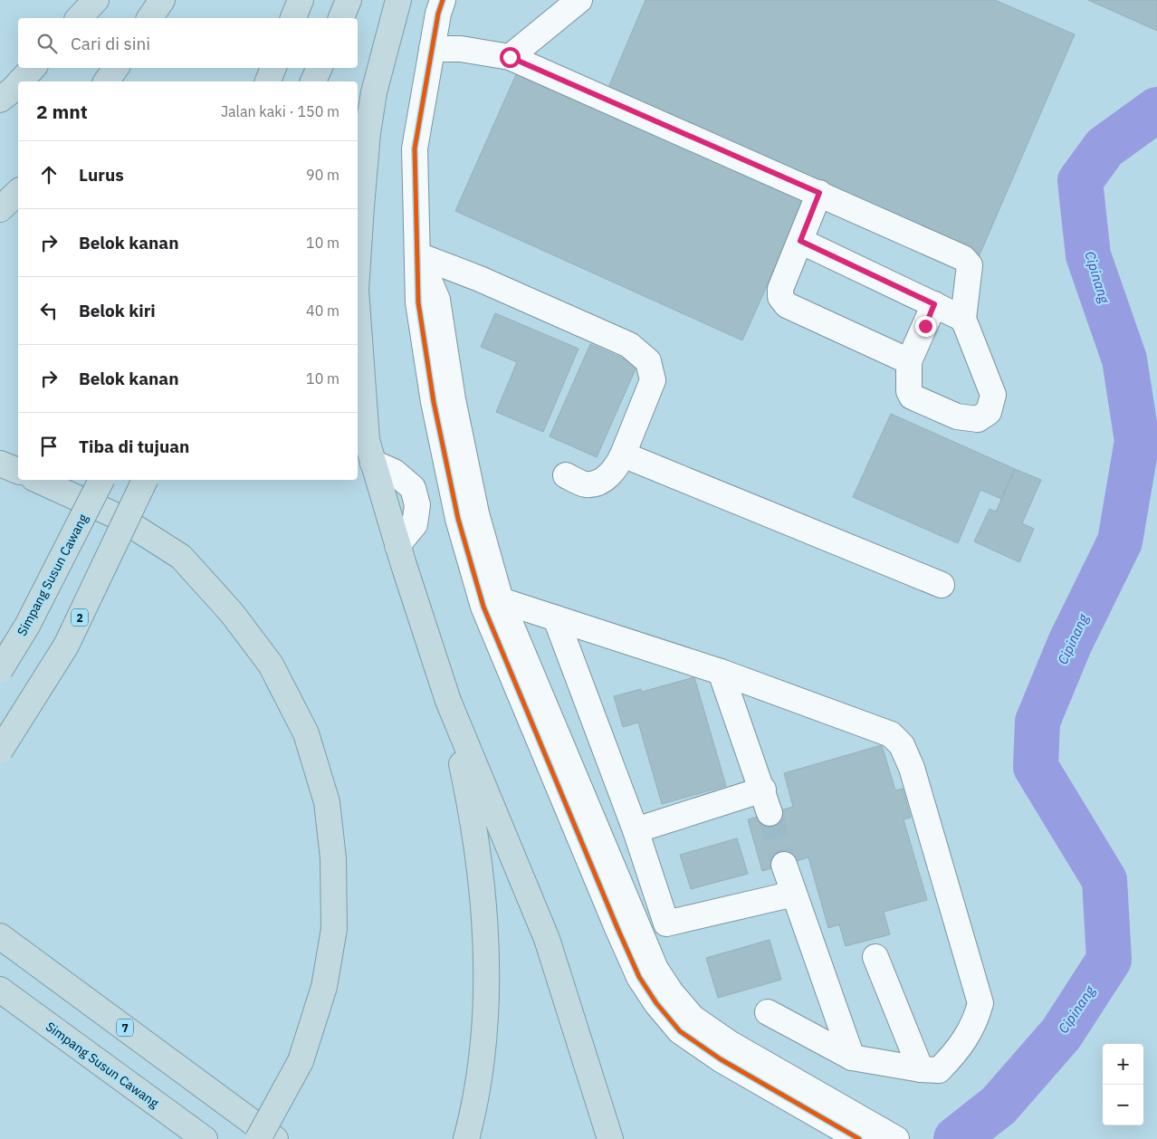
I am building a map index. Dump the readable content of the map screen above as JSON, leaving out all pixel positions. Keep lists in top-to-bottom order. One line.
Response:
{"streets":{"highway":["Simpang Susun Cawang","2","7"]},"water":["Cipinang"],"page":{"search":"Cari di sini","heading":["2 mnt","Jalan kaki · 150 m"],"list":[["Lurus","90 m"],["Belok kanan","10 m"],["Belok kiri","40 m"],["Belok kanan","10 m"],"Tiba di tujuan"],"map_buttons":["+","−"]}}
